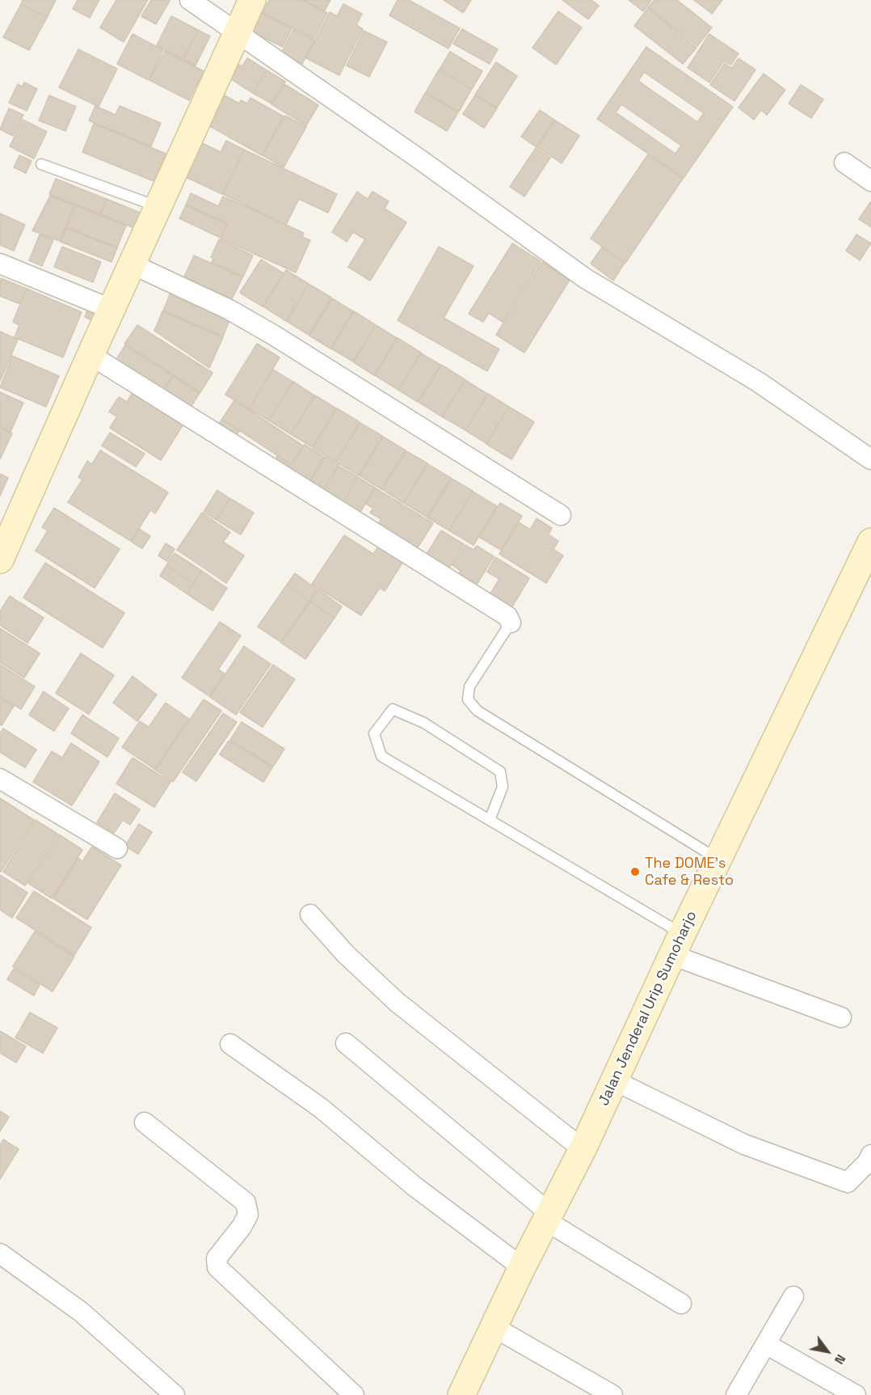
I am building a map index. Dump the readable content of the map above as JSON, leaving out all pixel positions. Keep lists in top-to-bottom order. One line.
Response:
{"streets":{"street":["Jalan Jenderal Urip Sumoharjo"]},"places":["The DOME's Cafe & Resto"],"north":"bottom right"}
